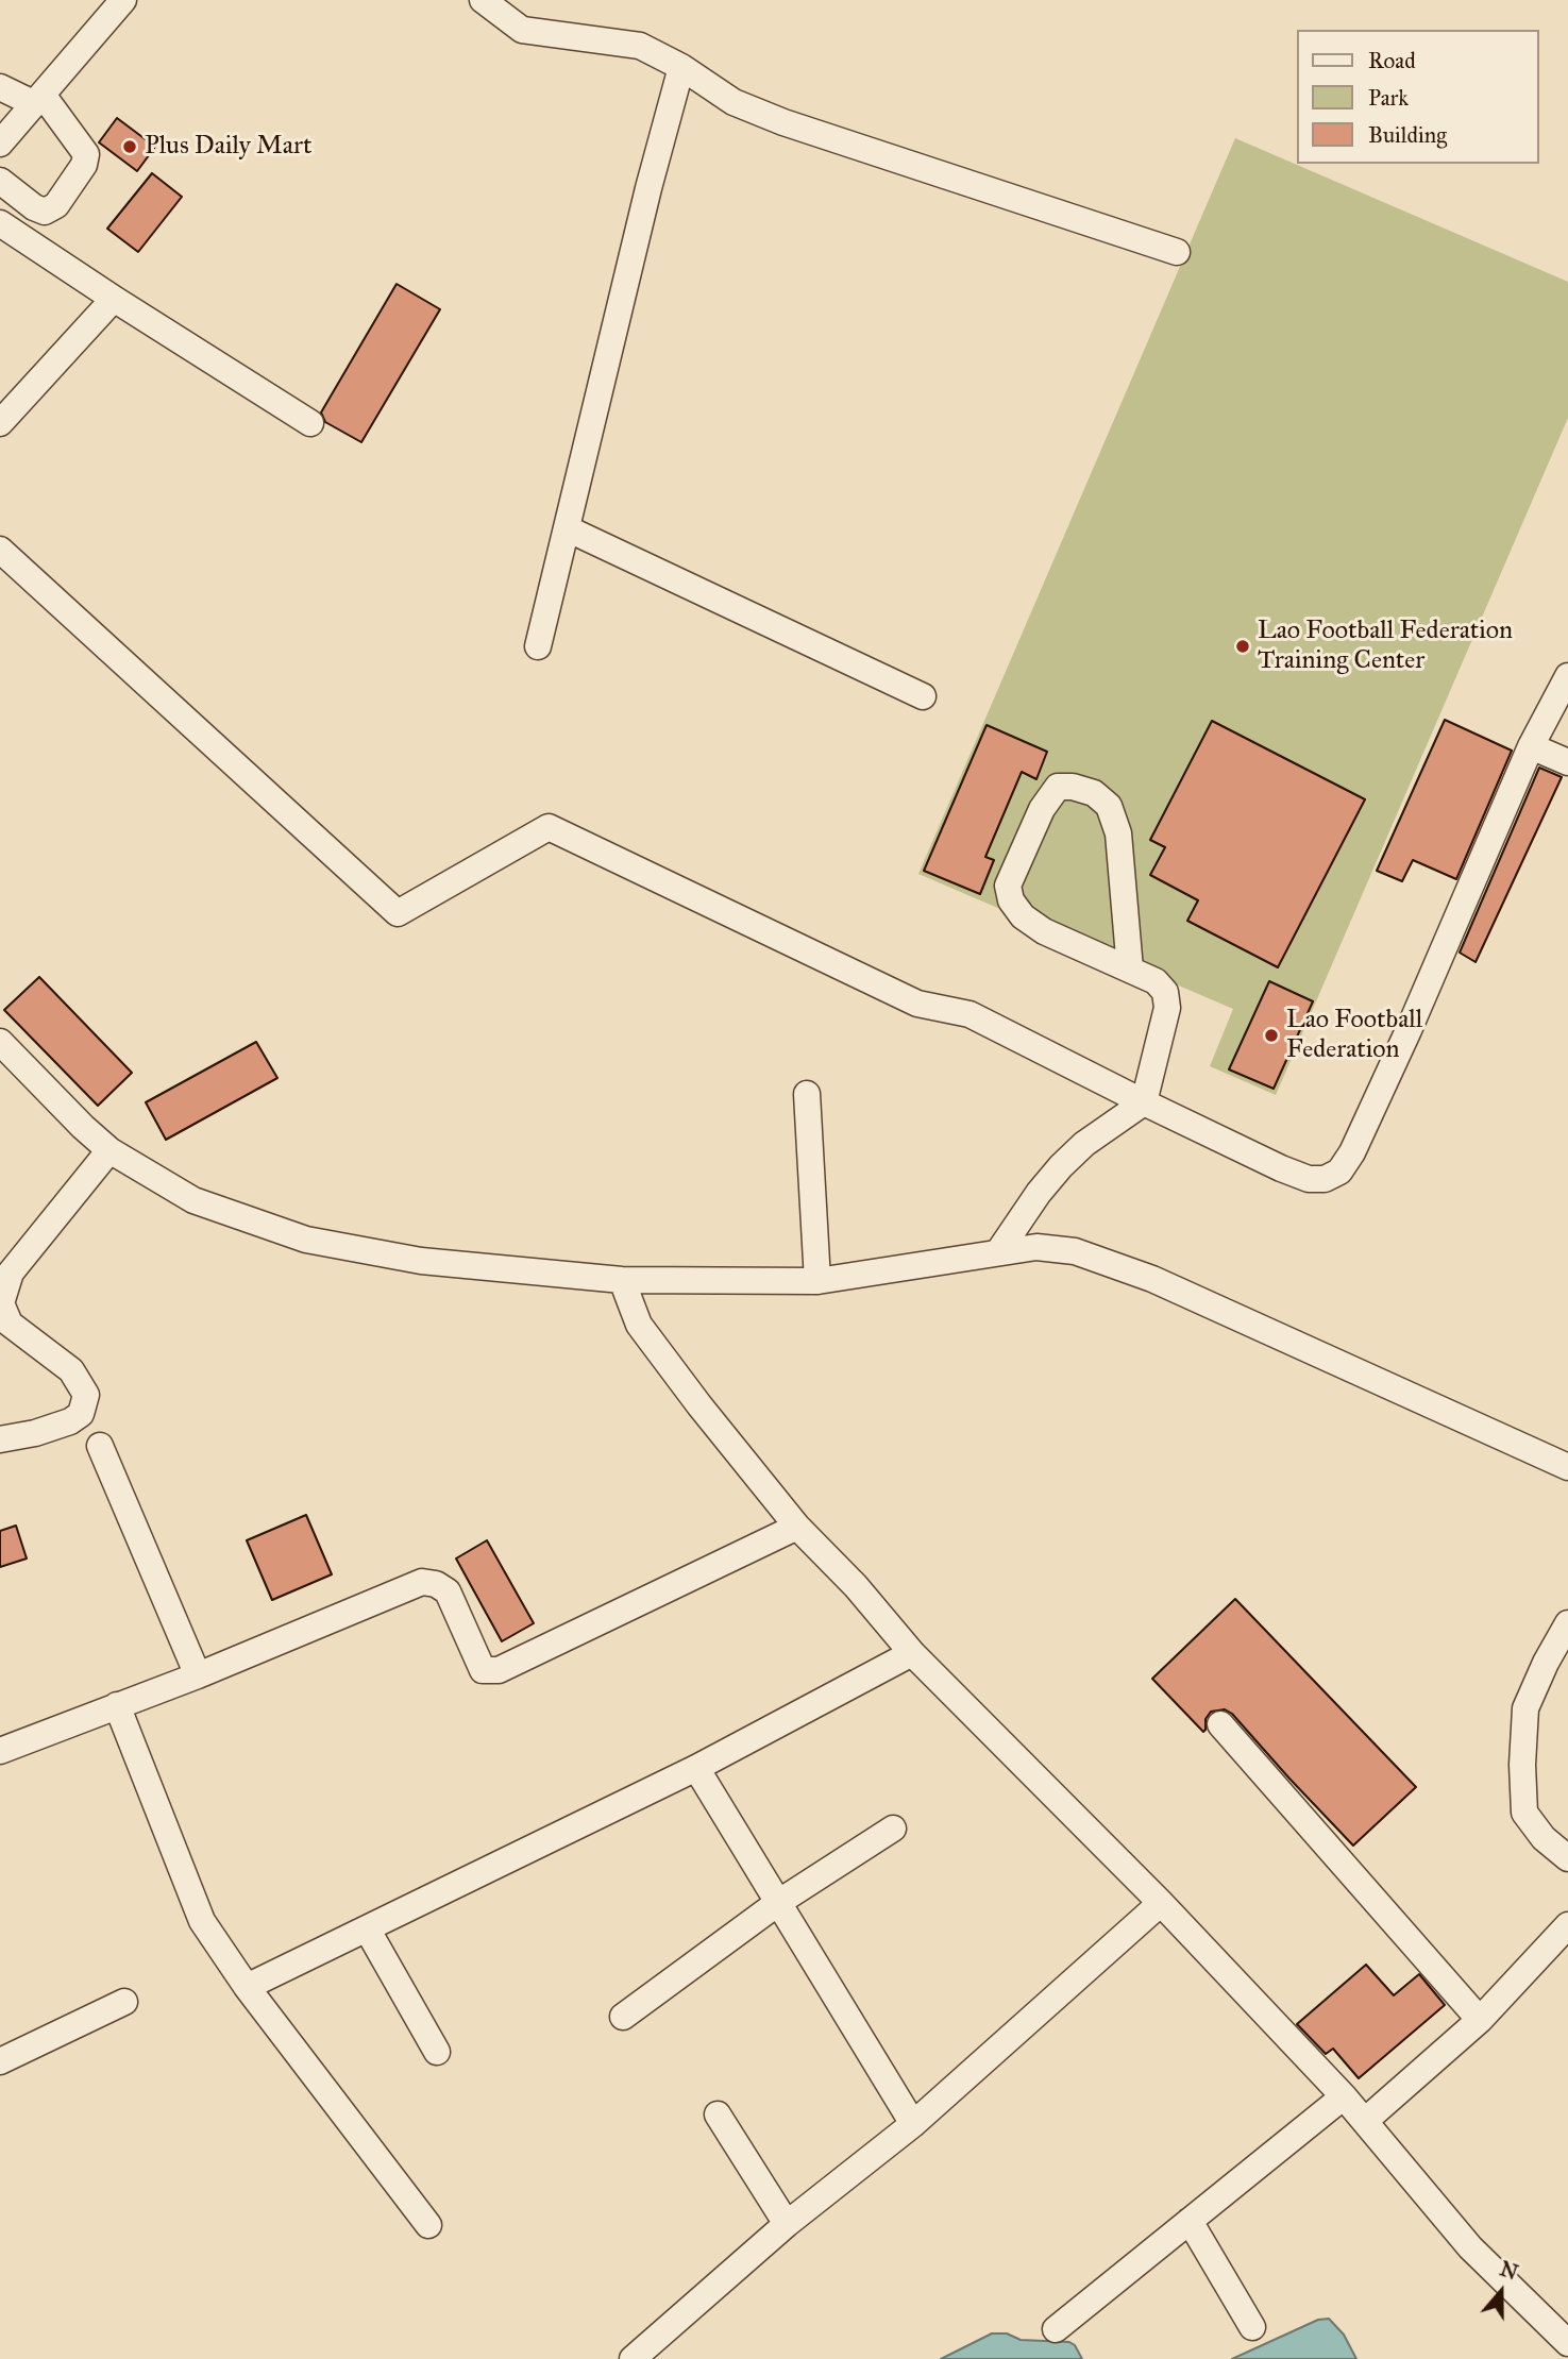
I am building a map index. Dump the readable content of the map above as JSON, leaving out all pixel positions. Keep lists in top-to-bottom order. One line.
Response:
{"places":["Plus Daily Mart","Lao Football Federation Training Center","Lao Football Federation"],"legend":["Road","Park","Building"],"north":"top"}
